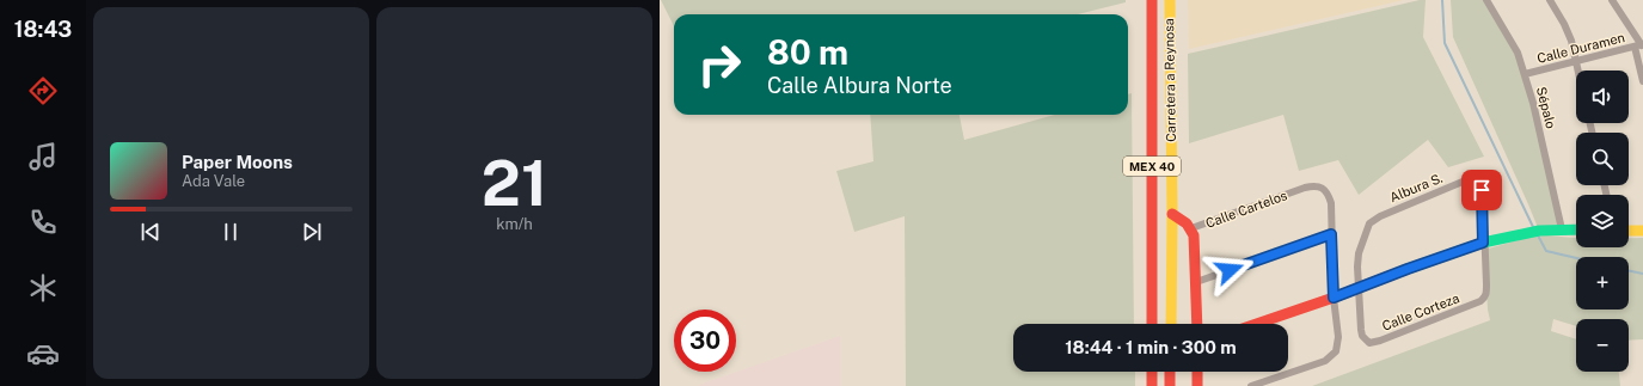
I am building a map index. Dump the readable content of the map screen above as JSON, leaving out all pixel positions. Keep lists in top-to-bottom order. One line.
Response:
{"streets":{"main road":["Carretera a Reynosa","MEX 40","Calle Cartelos"],"street":["Calle Duramen","Sépalo","Albura S.","Calle Corteza"]},"crossings":[["Calle Duramen","Sépalo"],["Carretera a Reynosa","Calle Cartelos"],["Albura S.","Calle Corteza"]],"page":{"tabs":"18:43","tile":["21","km/h"],"turn":["80 m","Calle Albura Norte"],"map_buttons":["+","−"],"song":["Paper Moons","Ada Vale"],"limit":"30","trip":"18:44 · 1 min · 300 m"}}
